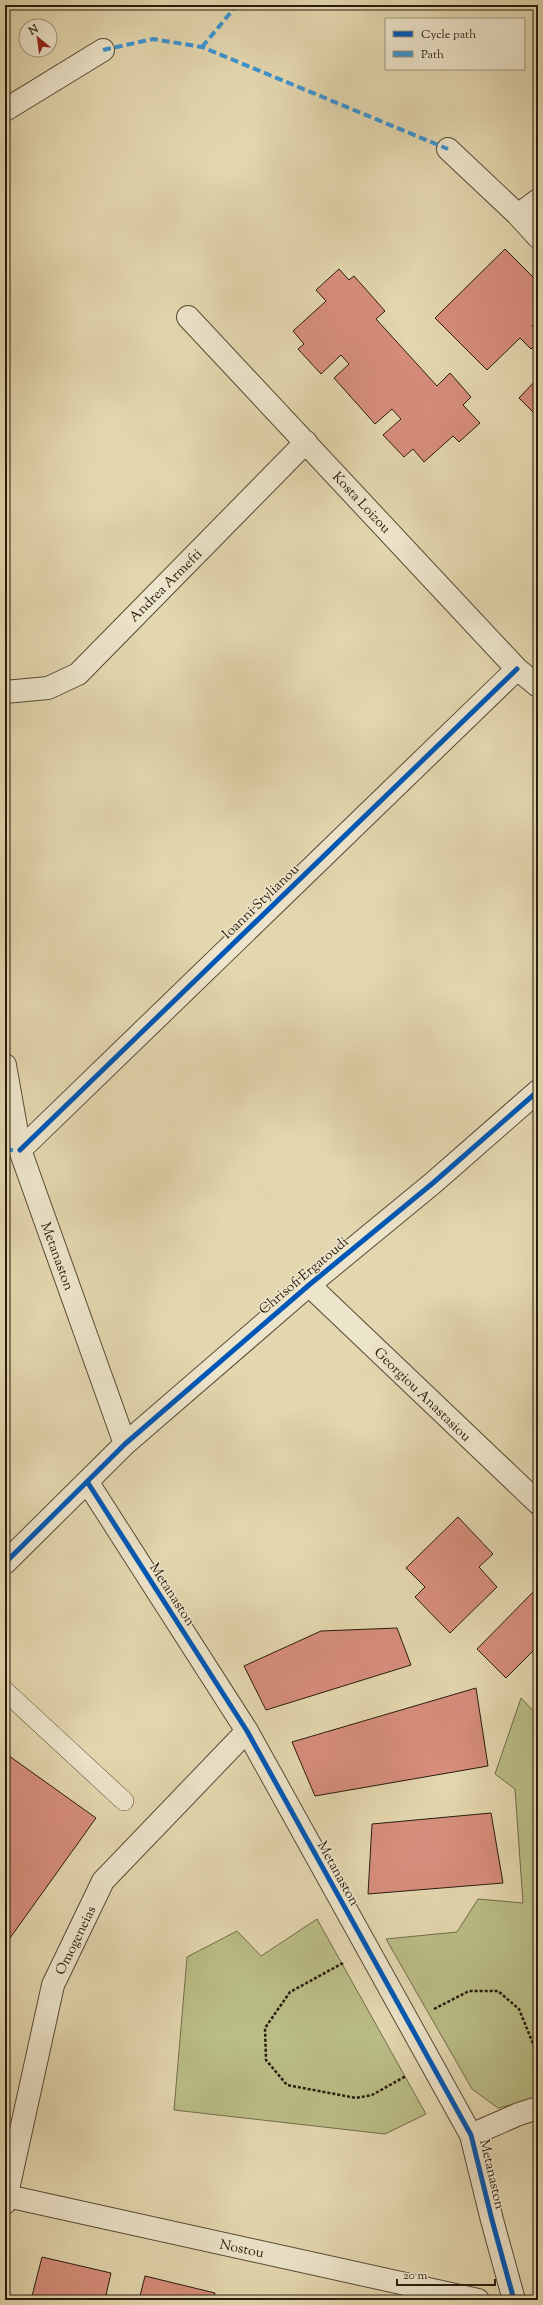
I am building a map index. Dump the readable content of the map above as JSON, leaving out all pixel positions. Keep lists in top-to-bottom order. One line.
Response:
{"streets":{"street":["Kosta Loizou","Andrea Armefti","Ioanni Stylianou","Metanaston","Chrisofi Ergatoudi","Georgiou Anastasiou","Omogeneias","Nostou"]},"crossings":[["Kosta Loizou","Andrea Armefti"],["Kosta Loizou","Ioanni Stylianou"],["Ioanni Stylianou","Metanaston"],["Metanaston","Chrisofi Ergatoudi"],["Metanaston","Omogeneias"],["Chrisofi Ergatoudi","Georgiou Anastasiou"],["Omogeneias","Nostou"]],"legend":["Cycle path","Path"],"scale_bar":"20 m","north":"top left"}
